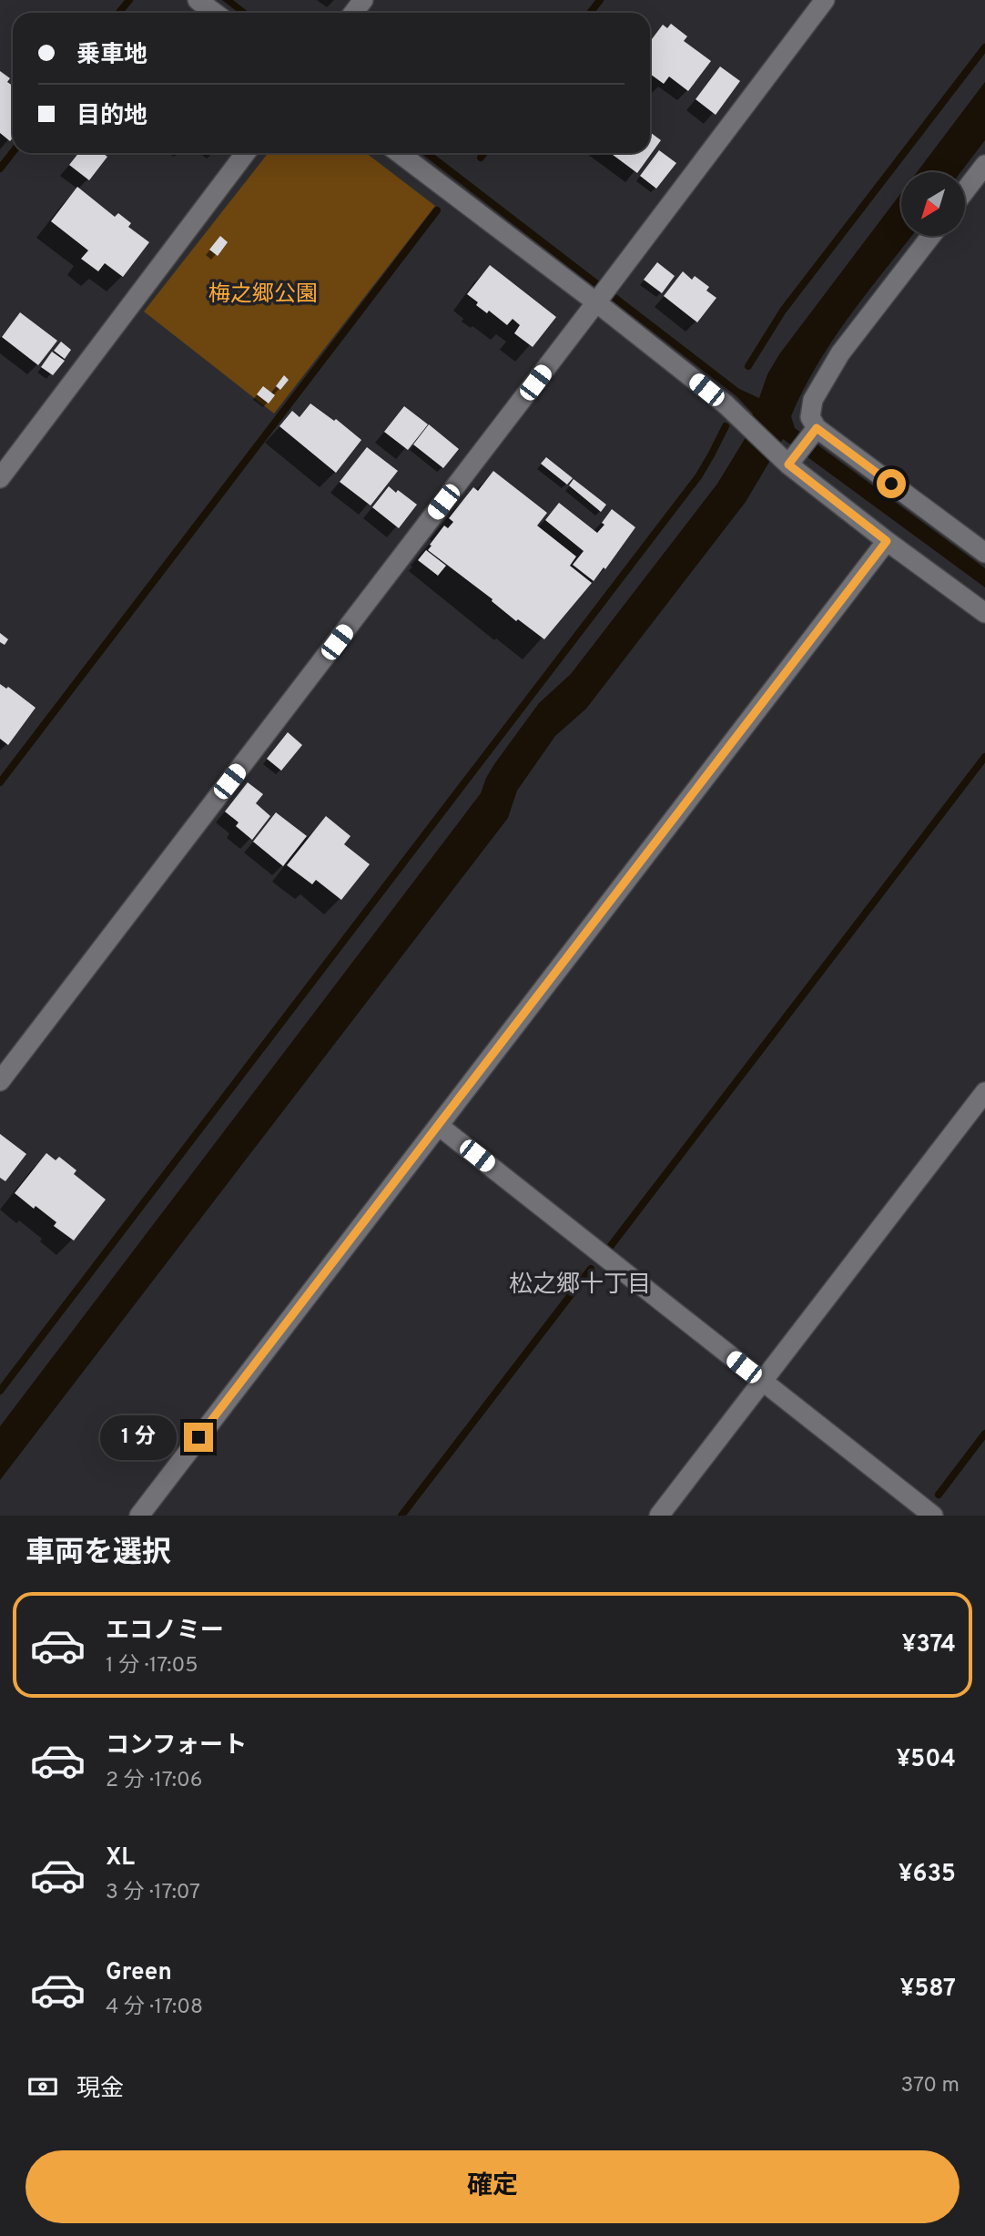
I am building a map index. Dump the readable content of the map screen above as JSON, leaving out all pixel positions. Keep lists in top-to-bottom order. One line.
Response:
{"districts":["松之郷十丁目"],"parks":["梅之郷公園"],"north":"bottom left","page":{"banner":["乗車地","目的地"],"bubble":"1 分","heading":"車両を選択","list":[{"name":"エコノミー","note":"1 分 · 17:05","value":"¥374"},{"name":"コンフォート","note":"2 分 · 17:06","value":"¥504"},{"name":"XL","note":"3 分 · 17:07","value":"¥635"},{"name":"Green","note":"4 分 · 17:08","value":"¥587"}],"pay":["現金","370 m"],"buttons":"確定"}}
